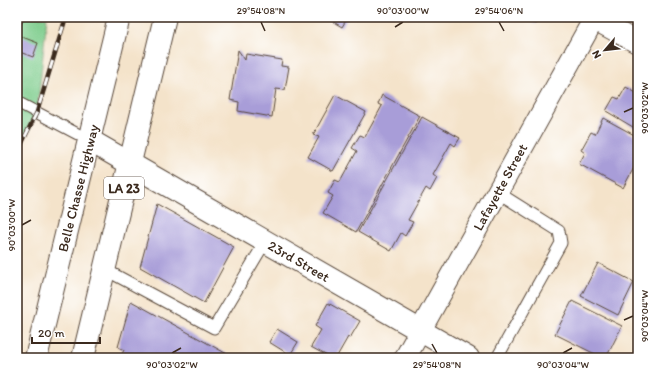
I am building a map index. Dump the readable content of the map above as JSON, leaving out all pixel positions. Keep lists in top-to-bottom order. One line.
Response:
{"streets":{"main road":["Belle Chasse Highway","LA 23","23rd Street"],"street":["Lafayette Street"]},"crossings":[["Lafayette Street","23rd Street"],["Belle Chasse Highway","23rd Street"],["LA 23","23rd Street"]],"scale_bar":"20 m","north":"bottom left","coordinates":["29°54'08\"N","90°03'00\"W","29°54'06\"N","90°03'02\"W","90°03'04\"W"]}
